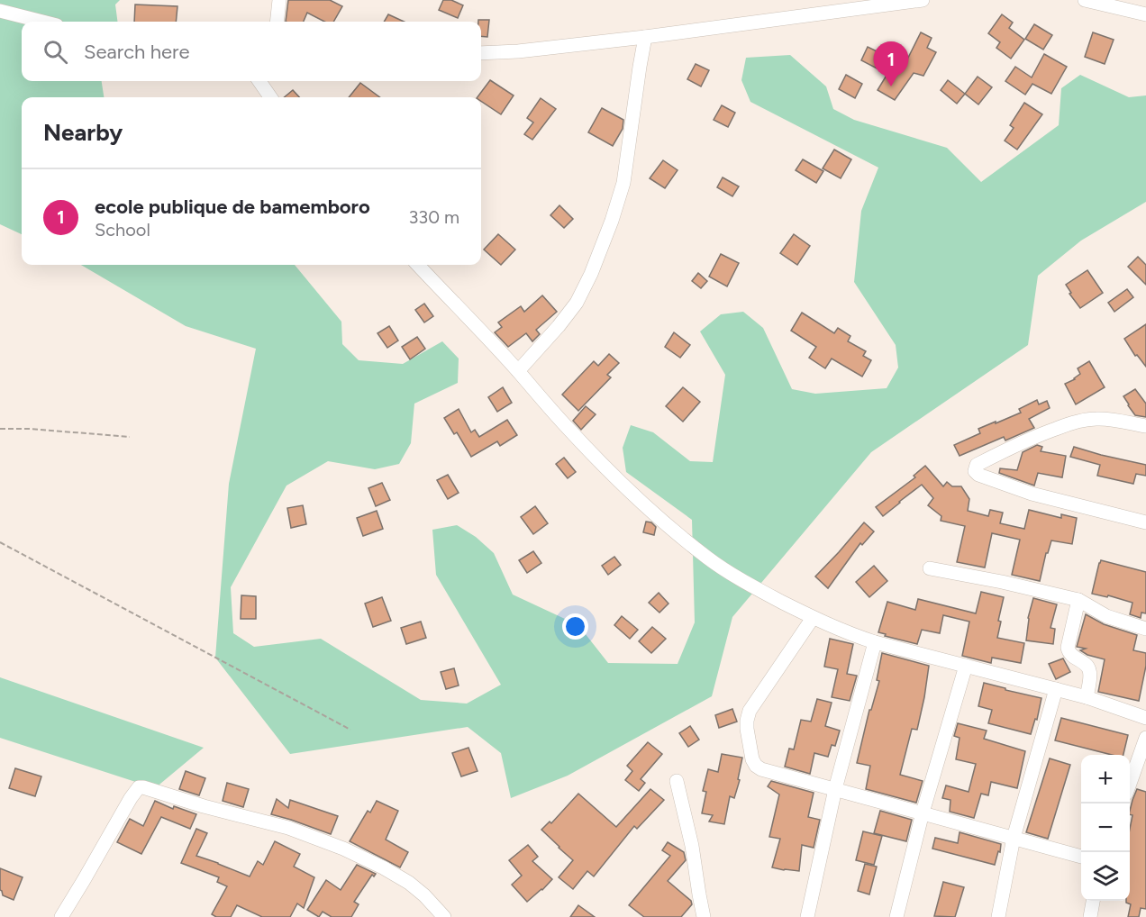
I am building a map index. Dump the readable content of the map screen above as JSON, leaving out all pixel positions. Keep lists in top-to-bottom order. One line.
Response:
{"page":{"search":"Search here","pins":"1","heading":"Nearby","list":[{"mark":"1","name":"ecole publique de bamemboro","note":"School","value":"330 m"}],"map_buttons":["+","−"]}}
